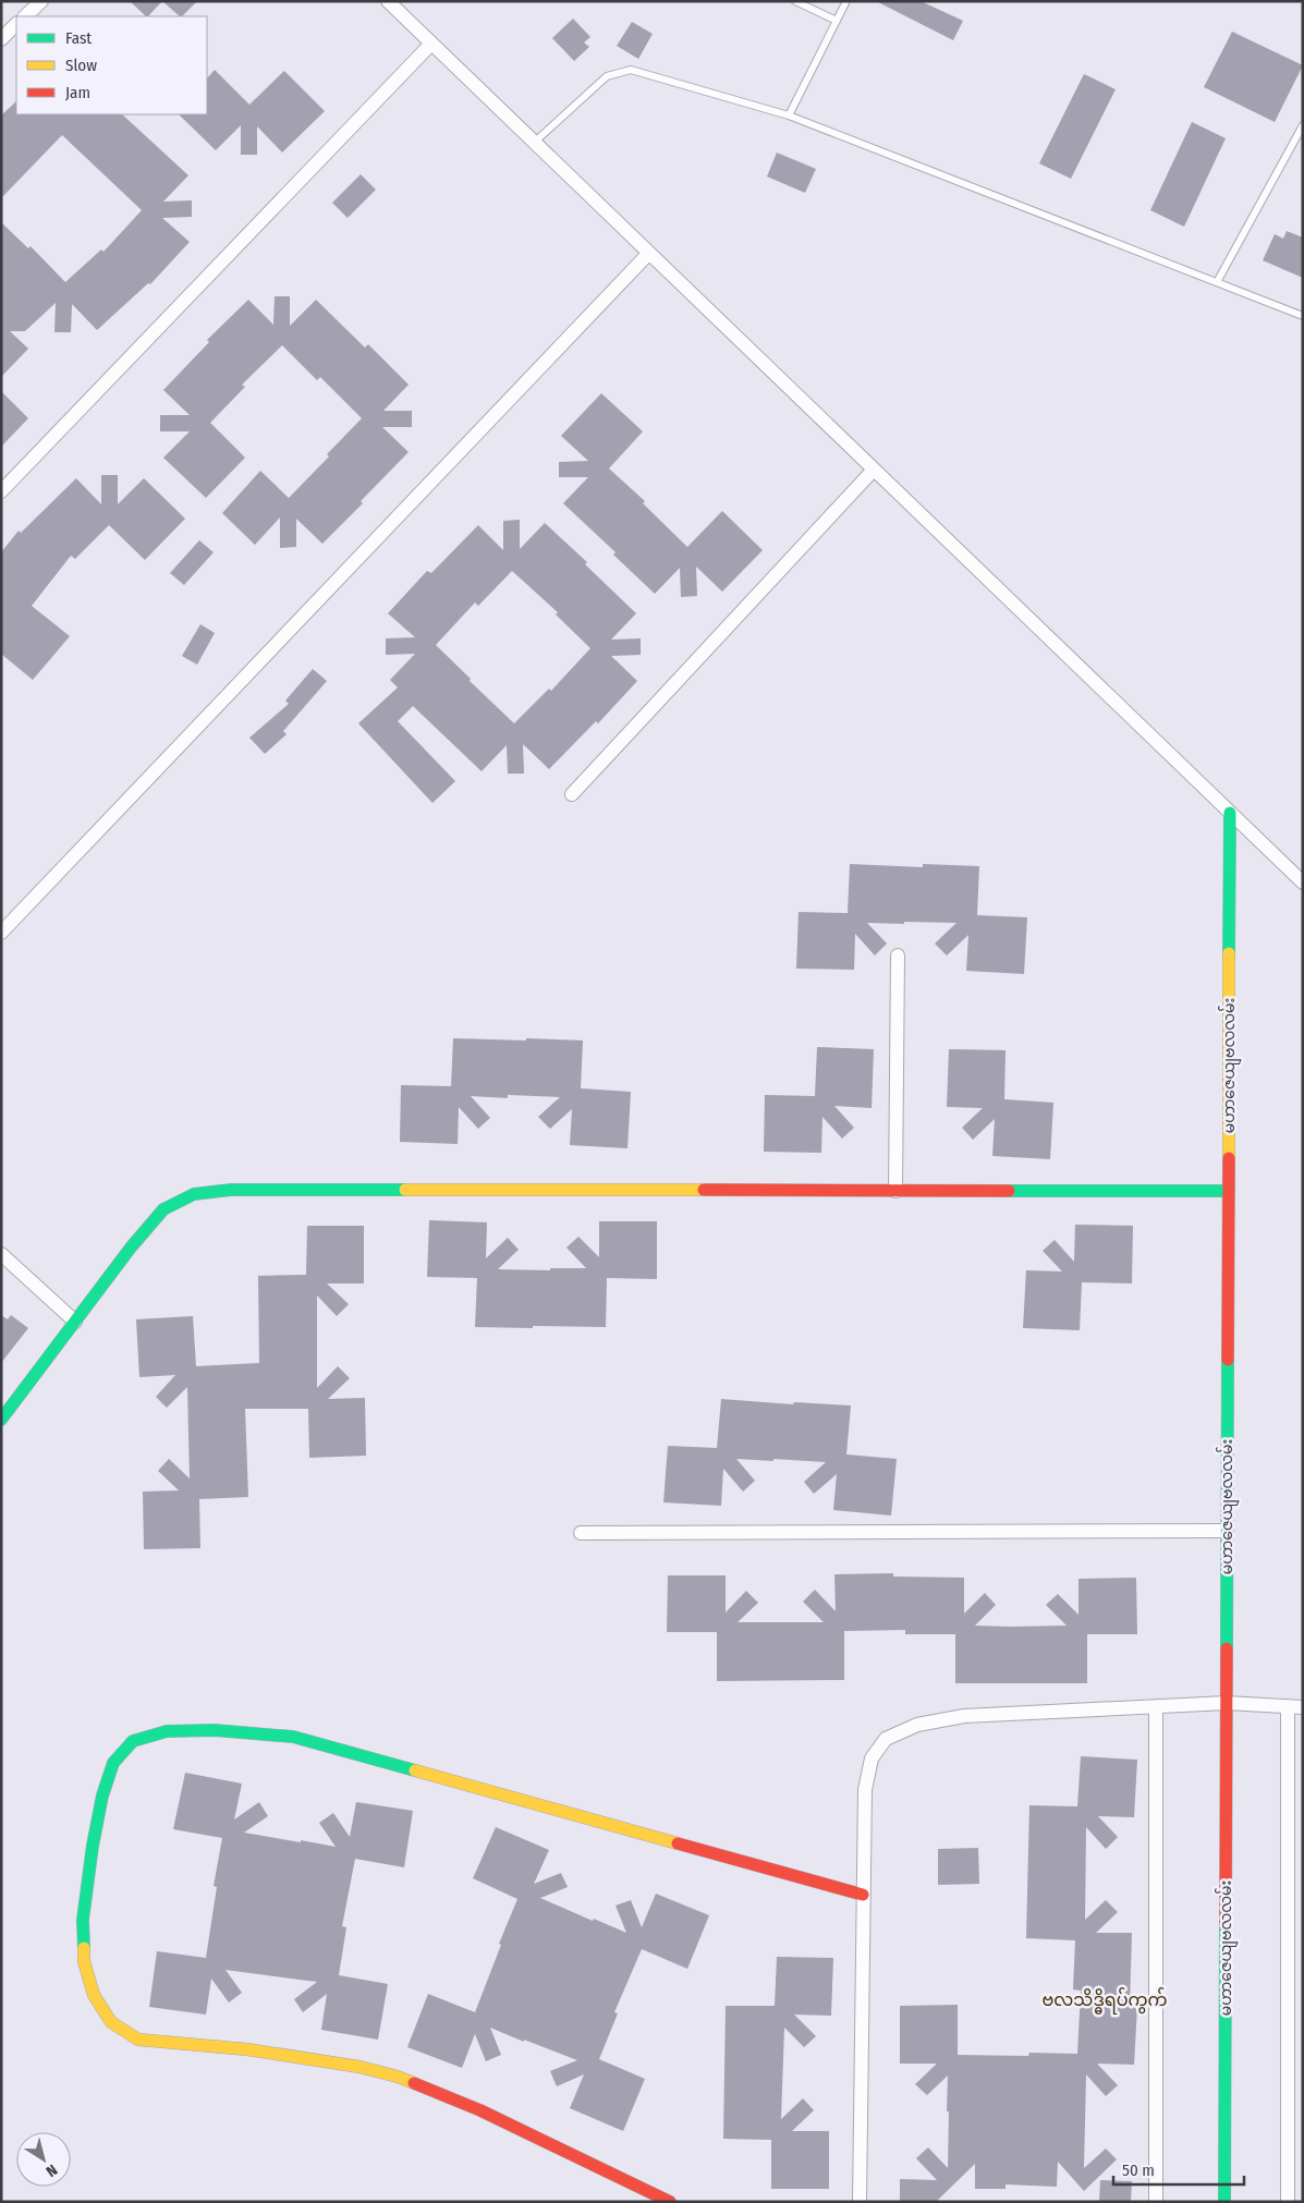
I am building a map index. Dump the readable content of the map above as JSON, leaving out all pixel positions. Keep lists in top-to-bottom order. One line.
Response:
{"streets":{"street":["မဟာဇေယျဗလလမ်း"]},"districts":["ဗလသိဒ္ဓိရပ်ကွက်"],"legend":["Fast","Slow","Jam"],"scale_bar":"50 m","north":"bottom right"}
